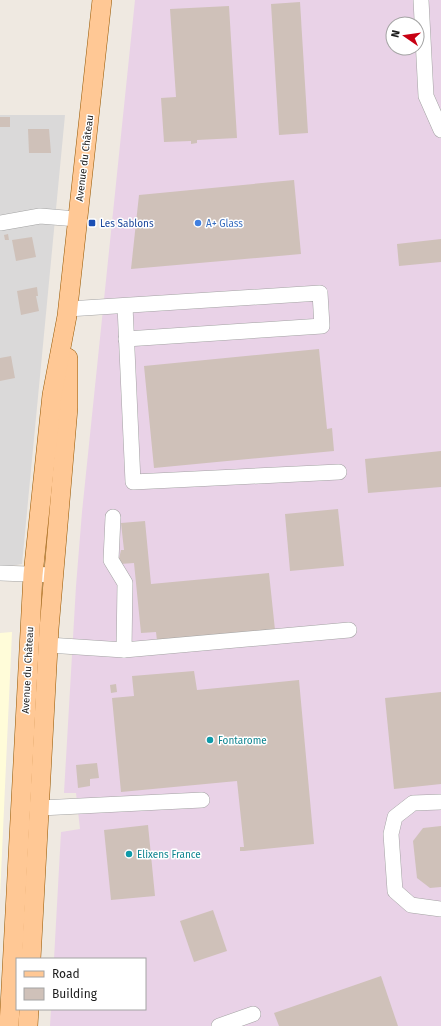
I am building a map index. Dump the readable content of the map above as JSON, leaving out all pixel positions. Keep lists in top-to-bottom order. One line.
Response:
{"streets":{"main road":["Avenue du Château"]},"places":{"transit":["Les Sablons"],"other":["A+ Glass","Fontarome","Elixens France"]},"legend":["Road","Building"],"north":"left"}
